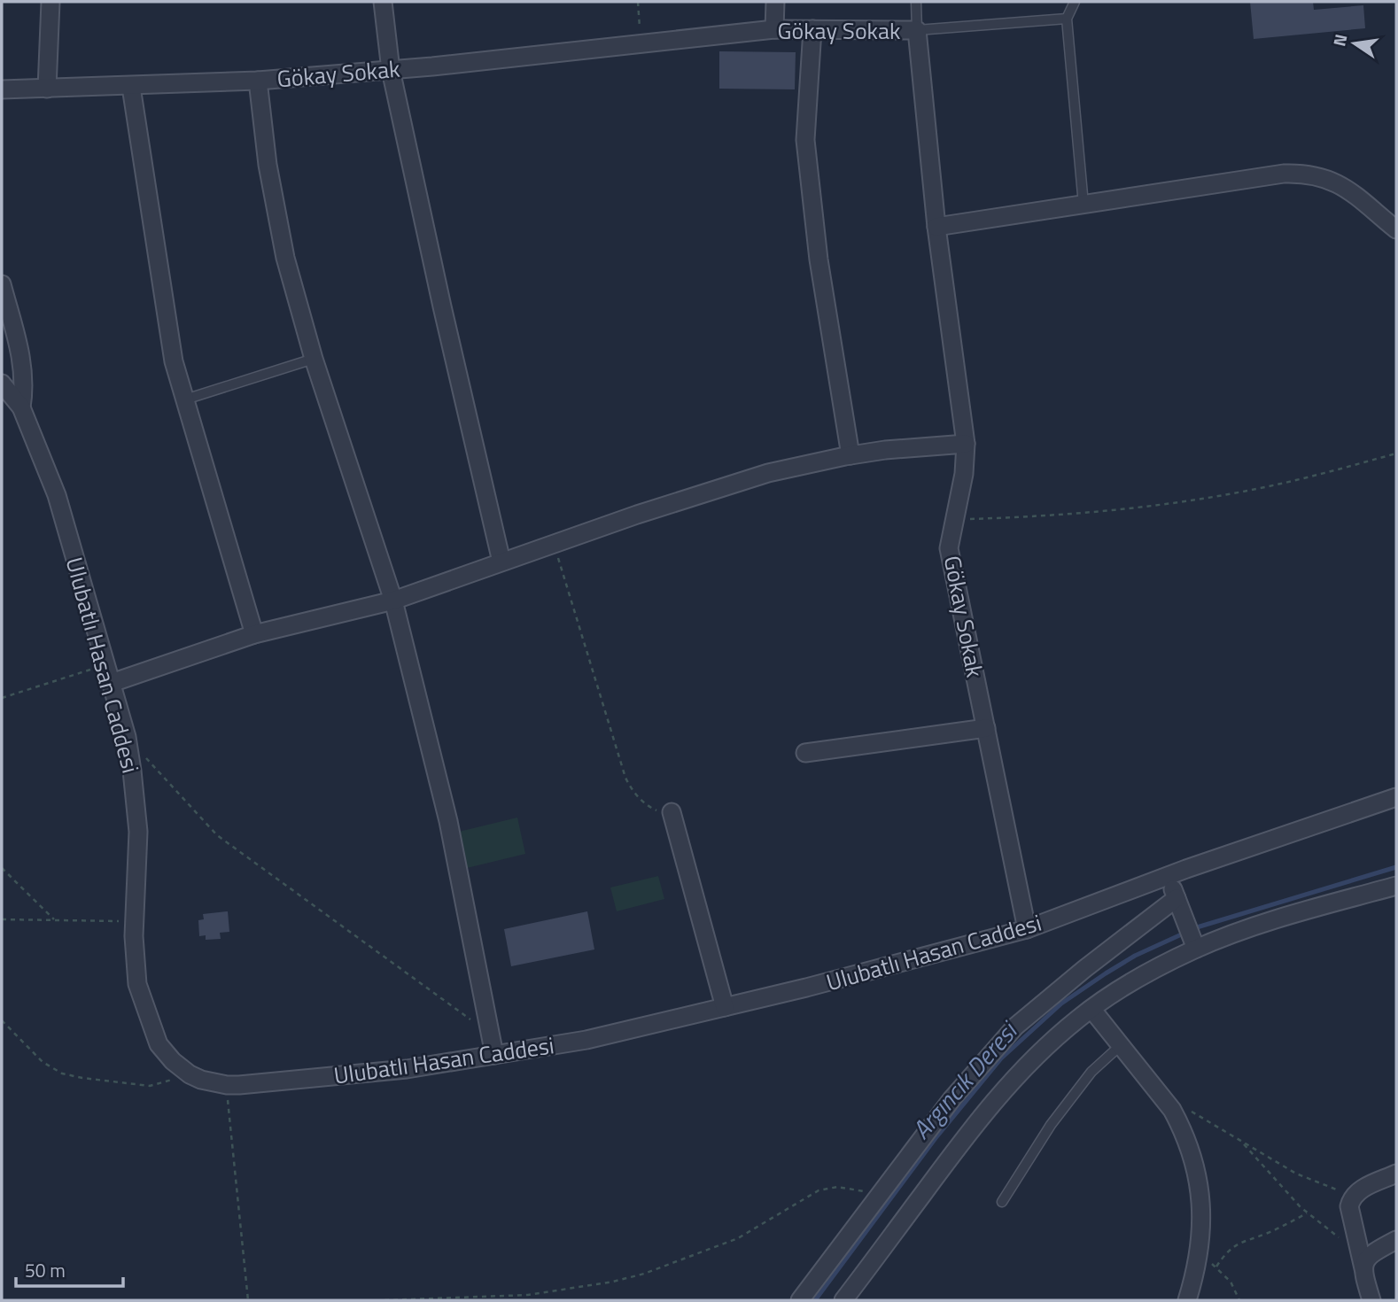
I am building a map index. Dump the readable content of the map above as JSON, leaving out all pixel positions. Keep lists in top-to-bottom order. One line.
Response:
{"streets":{"street":["Gökay Sokak","Ulubatlı Hasan Caddesi"]},"crossings":[["Gökay Sokak","Ulubatlı Hasan Caddesi"]],"water":["Argıncık Deresi"],"scale_bar":"50 m","north":"left"}
